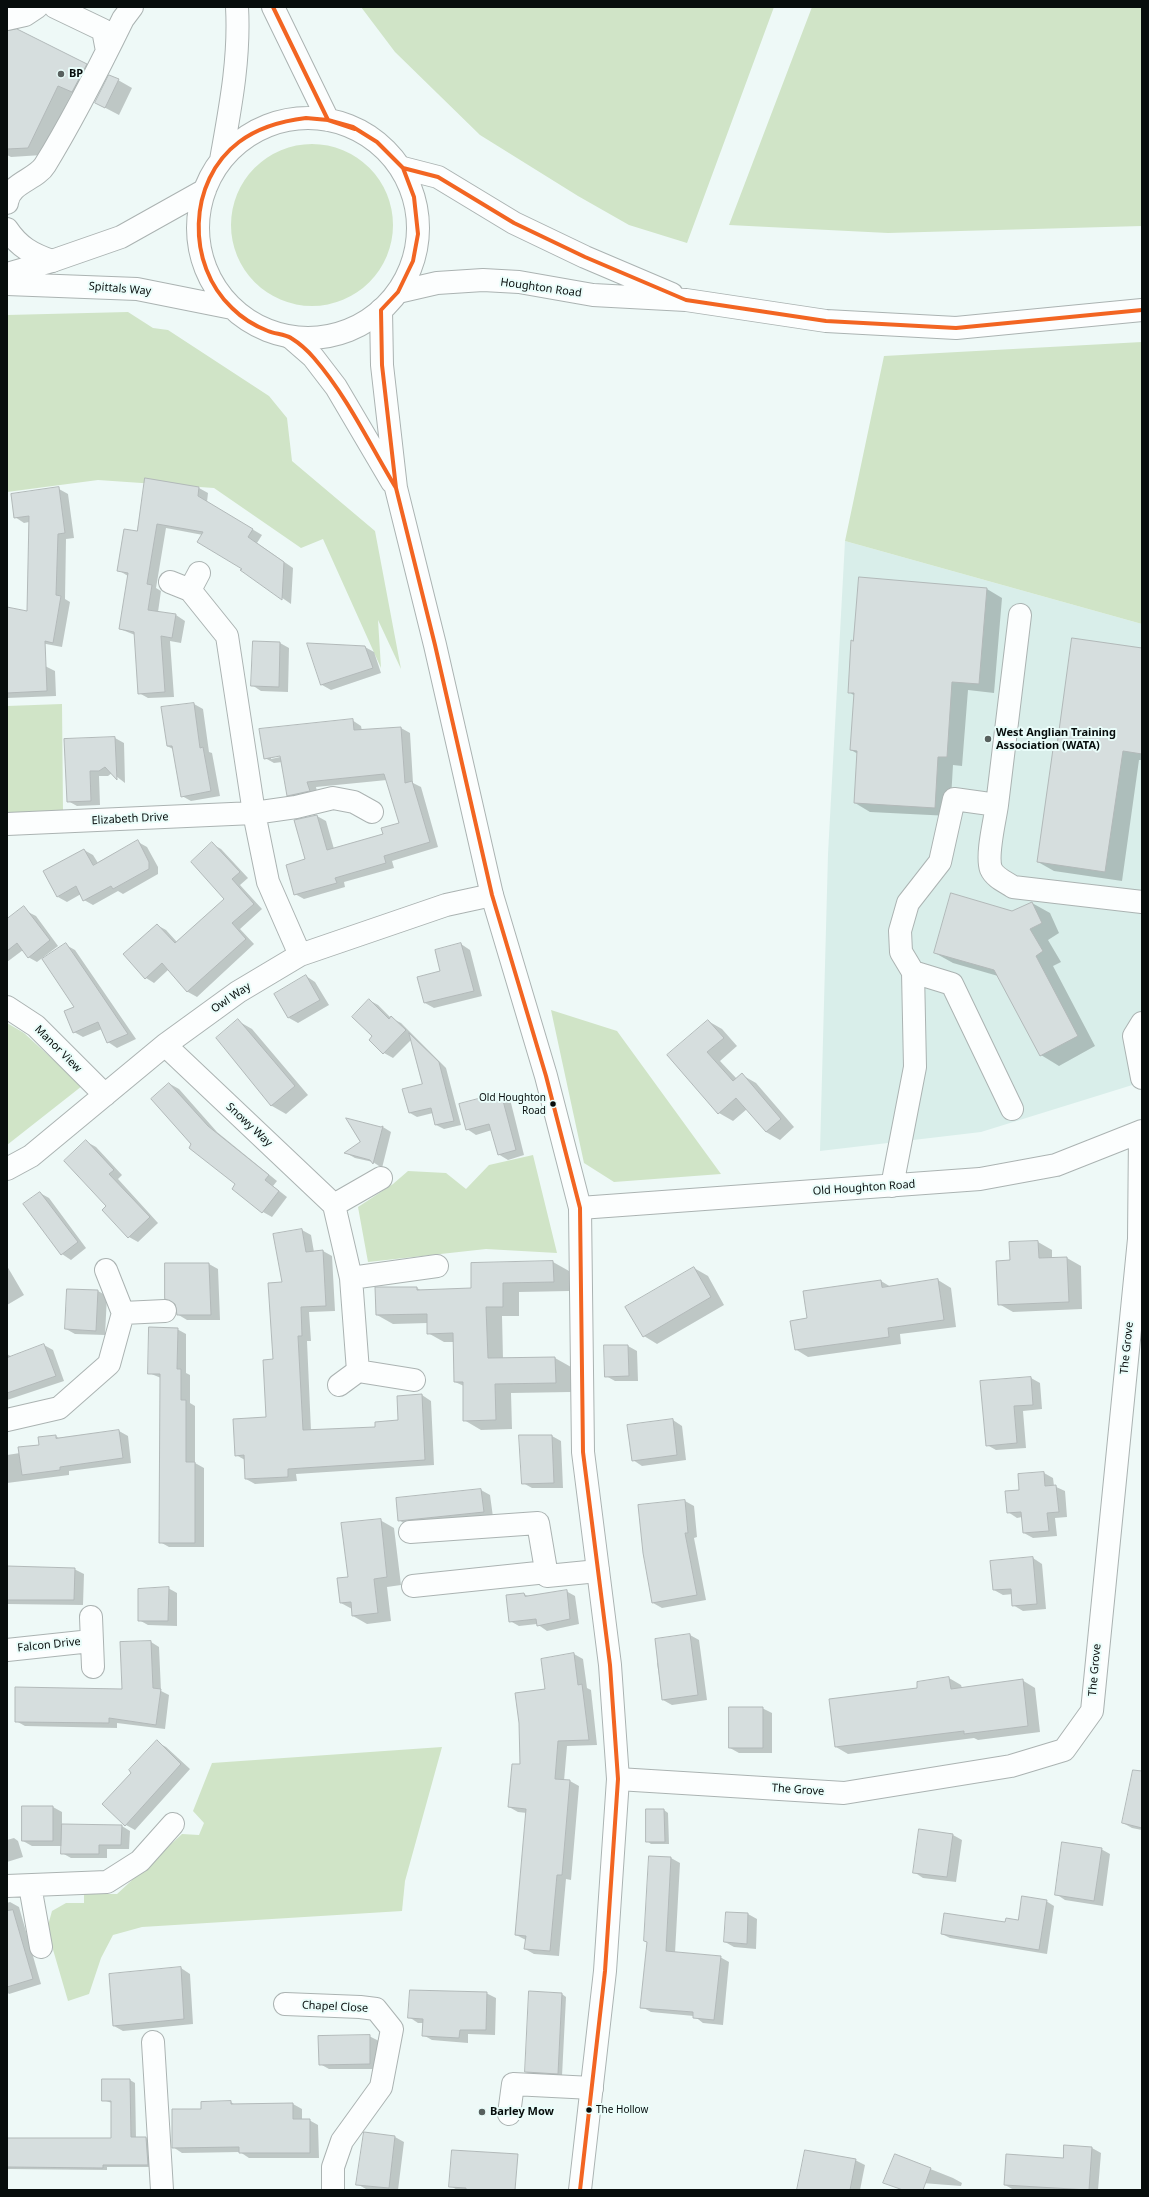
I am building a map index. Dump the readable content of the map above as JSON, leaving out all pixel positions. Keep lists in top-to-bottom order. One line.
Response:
{"streets":{"main road":["Houghton Road","Spittals Way","Elizabeth Drive","Owl Way","Manor View","Snowy Way","Old Houghton Road","The Grove","Falcon Drive","Chapel Close"]},"crossings":[["Owl Way","Manor View"],["Owl Way","Snowy Way"],["Old Houghton Road","The Grove"]],"places":["BP","West Anglian Training Association (WATA)","Old Houghton Road","The Hollow","Barley Mow"]}
